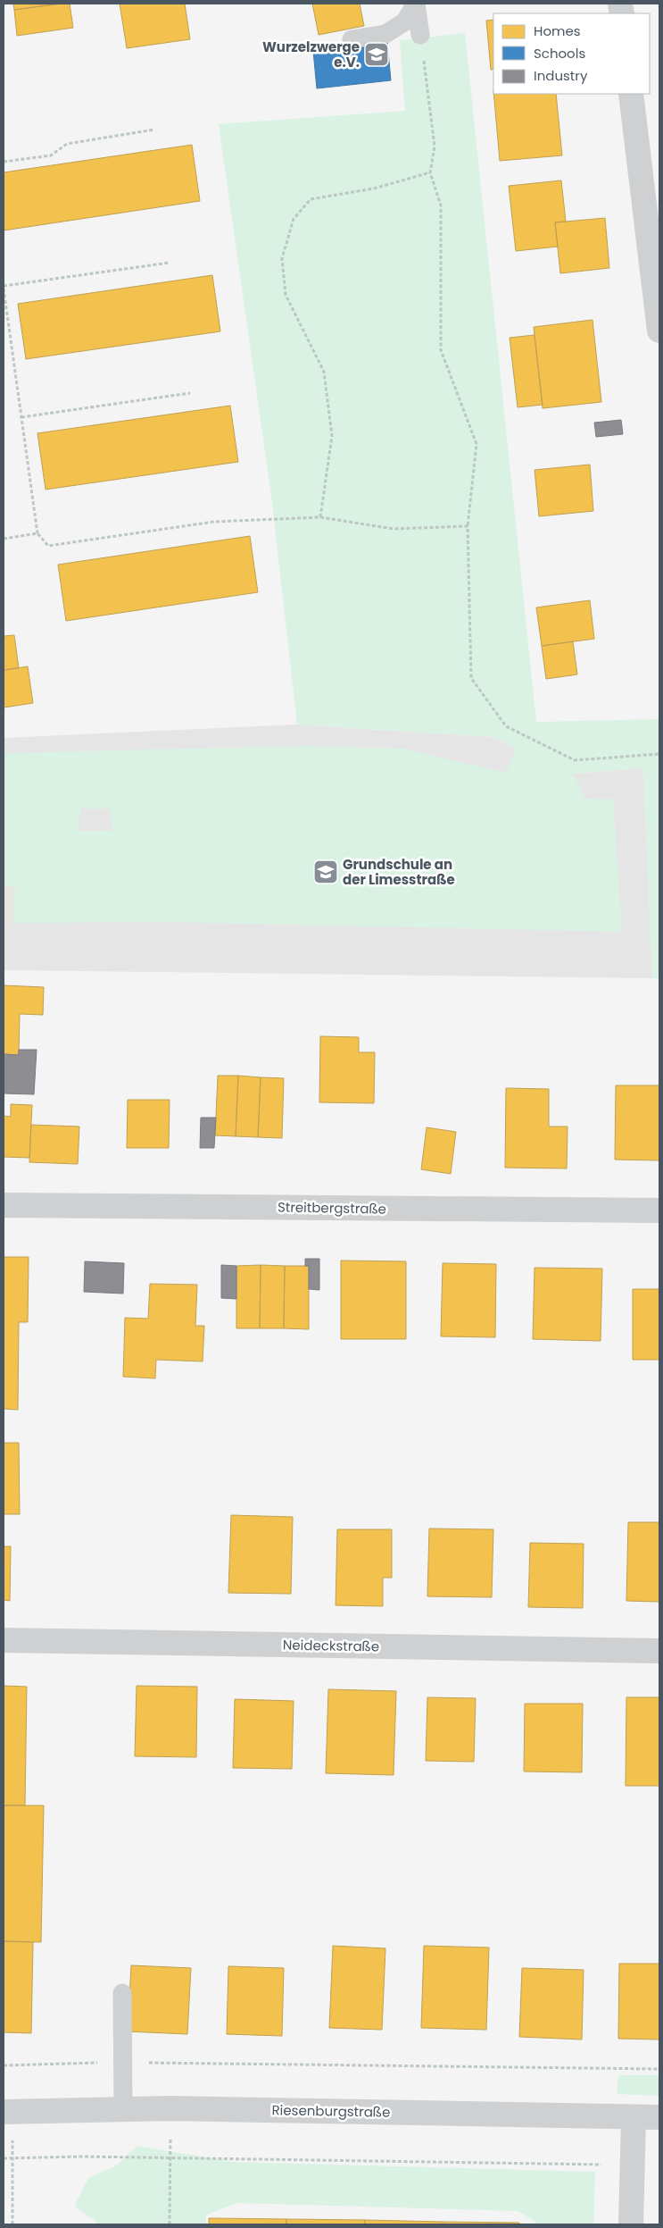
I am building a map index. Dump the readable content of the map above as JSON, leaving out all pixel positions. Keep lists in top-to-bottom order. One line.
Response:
{"streets":{"street":["Streitbergstraße","Neideckstraße","Riesenburgstraße"]},"places":{"school or university":["Wurzelzwerge e.V.","Grundschule an der Limesstraße"]},"legend":["Homes","Schools","Industry"]}
